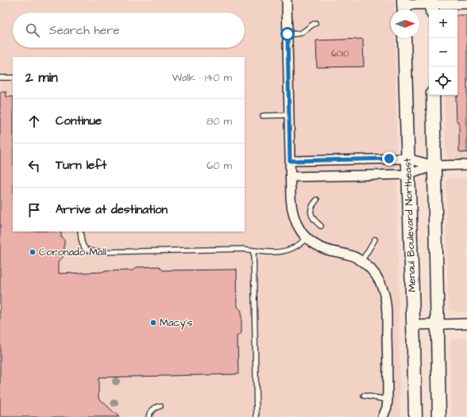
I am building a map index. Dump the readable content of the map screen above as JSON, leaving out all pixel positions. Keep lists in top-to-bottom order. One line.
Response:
{"streets":{"main road":["Menaul Boulevard Northeast"]},"places":["Coronado Mall","Macy's"],"house_numbers":["6010"],"north":"right","page":{"map_buttons":["+","−"],"search":"Search here","heading":["2 min","Walk · 140 m"],"list":[["Continue","80 m"],["Turn left","60 m"],"Arrive at destination"]}}
